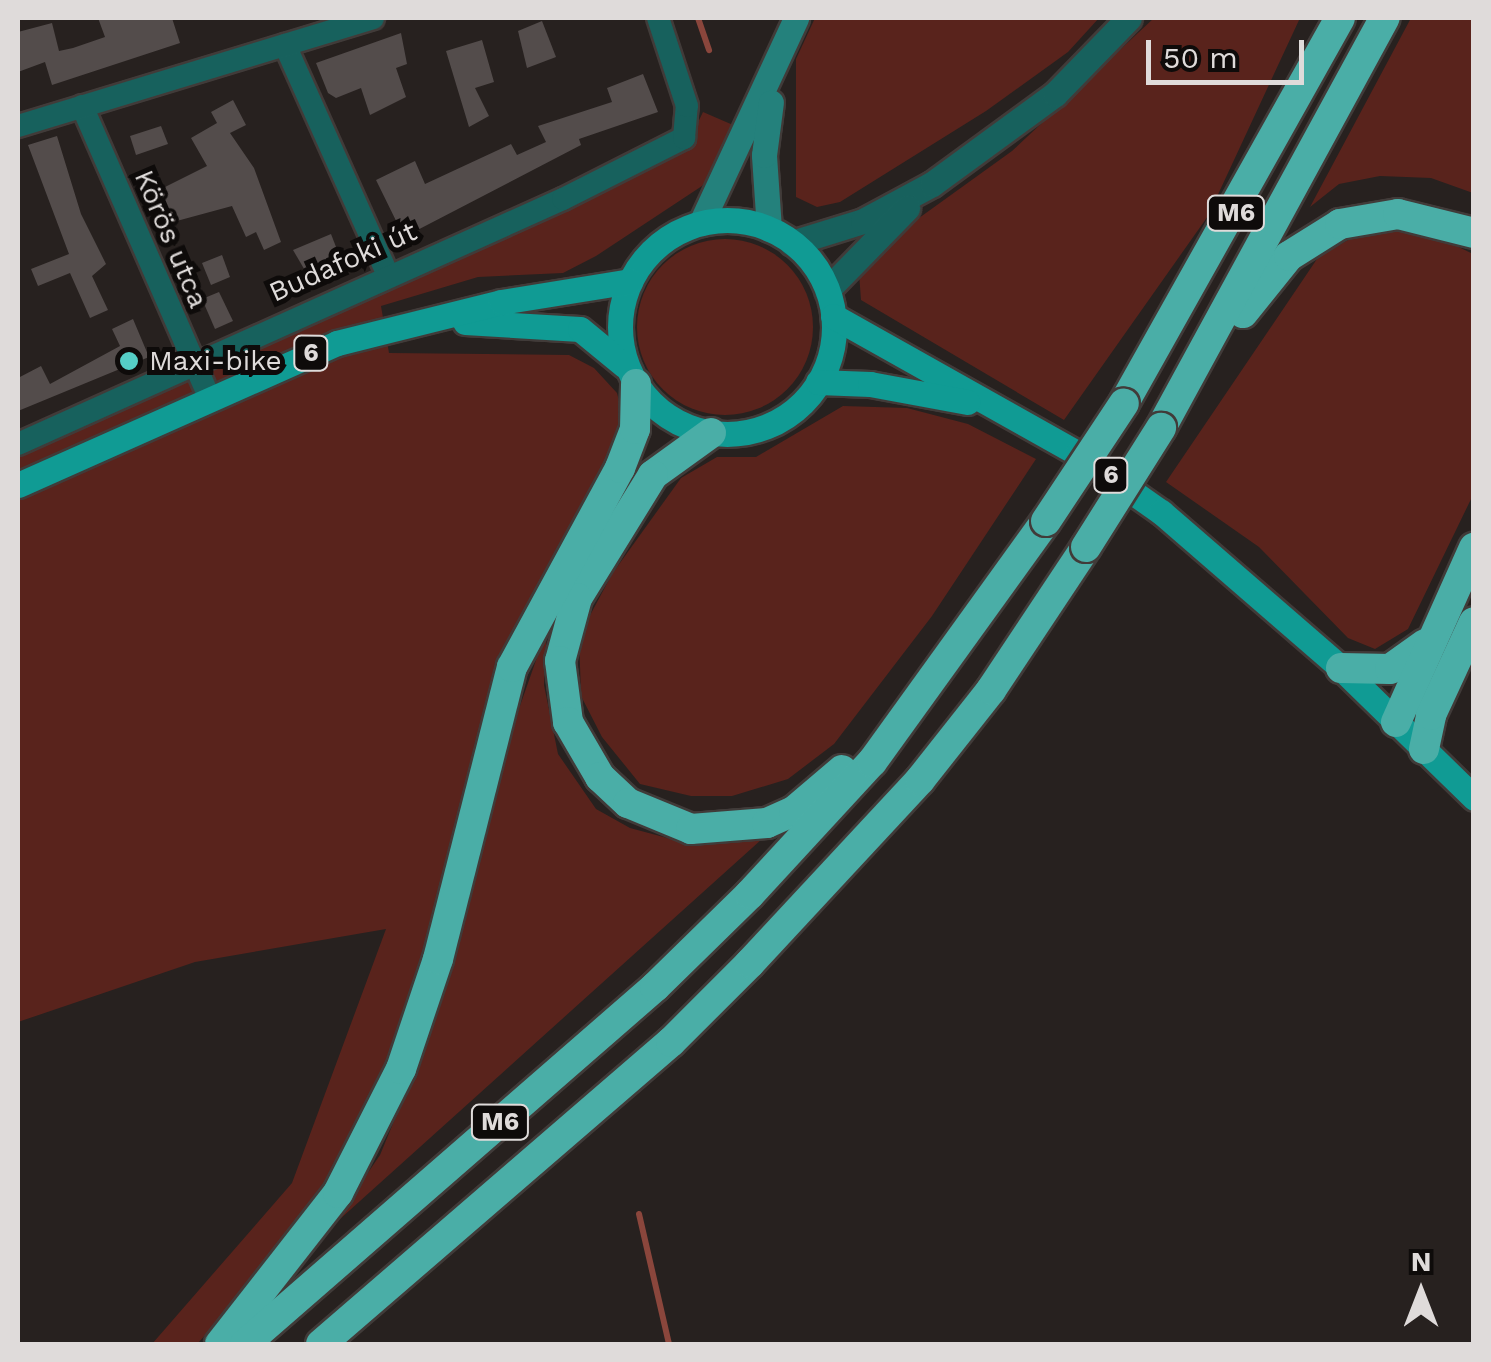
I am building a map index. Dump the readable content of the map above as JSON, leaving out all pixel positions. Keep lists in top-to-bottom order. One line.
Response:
{"streets":{"highway":["M6"],"main road":["6"],"street":["Körös utca","Budafoki út"]},"crossings":[["Körös utca","Budafoki út"],["Körös utca","6"]],"places":["Maxi-bike"],"scale_bar":"50 m","north":"top"}
